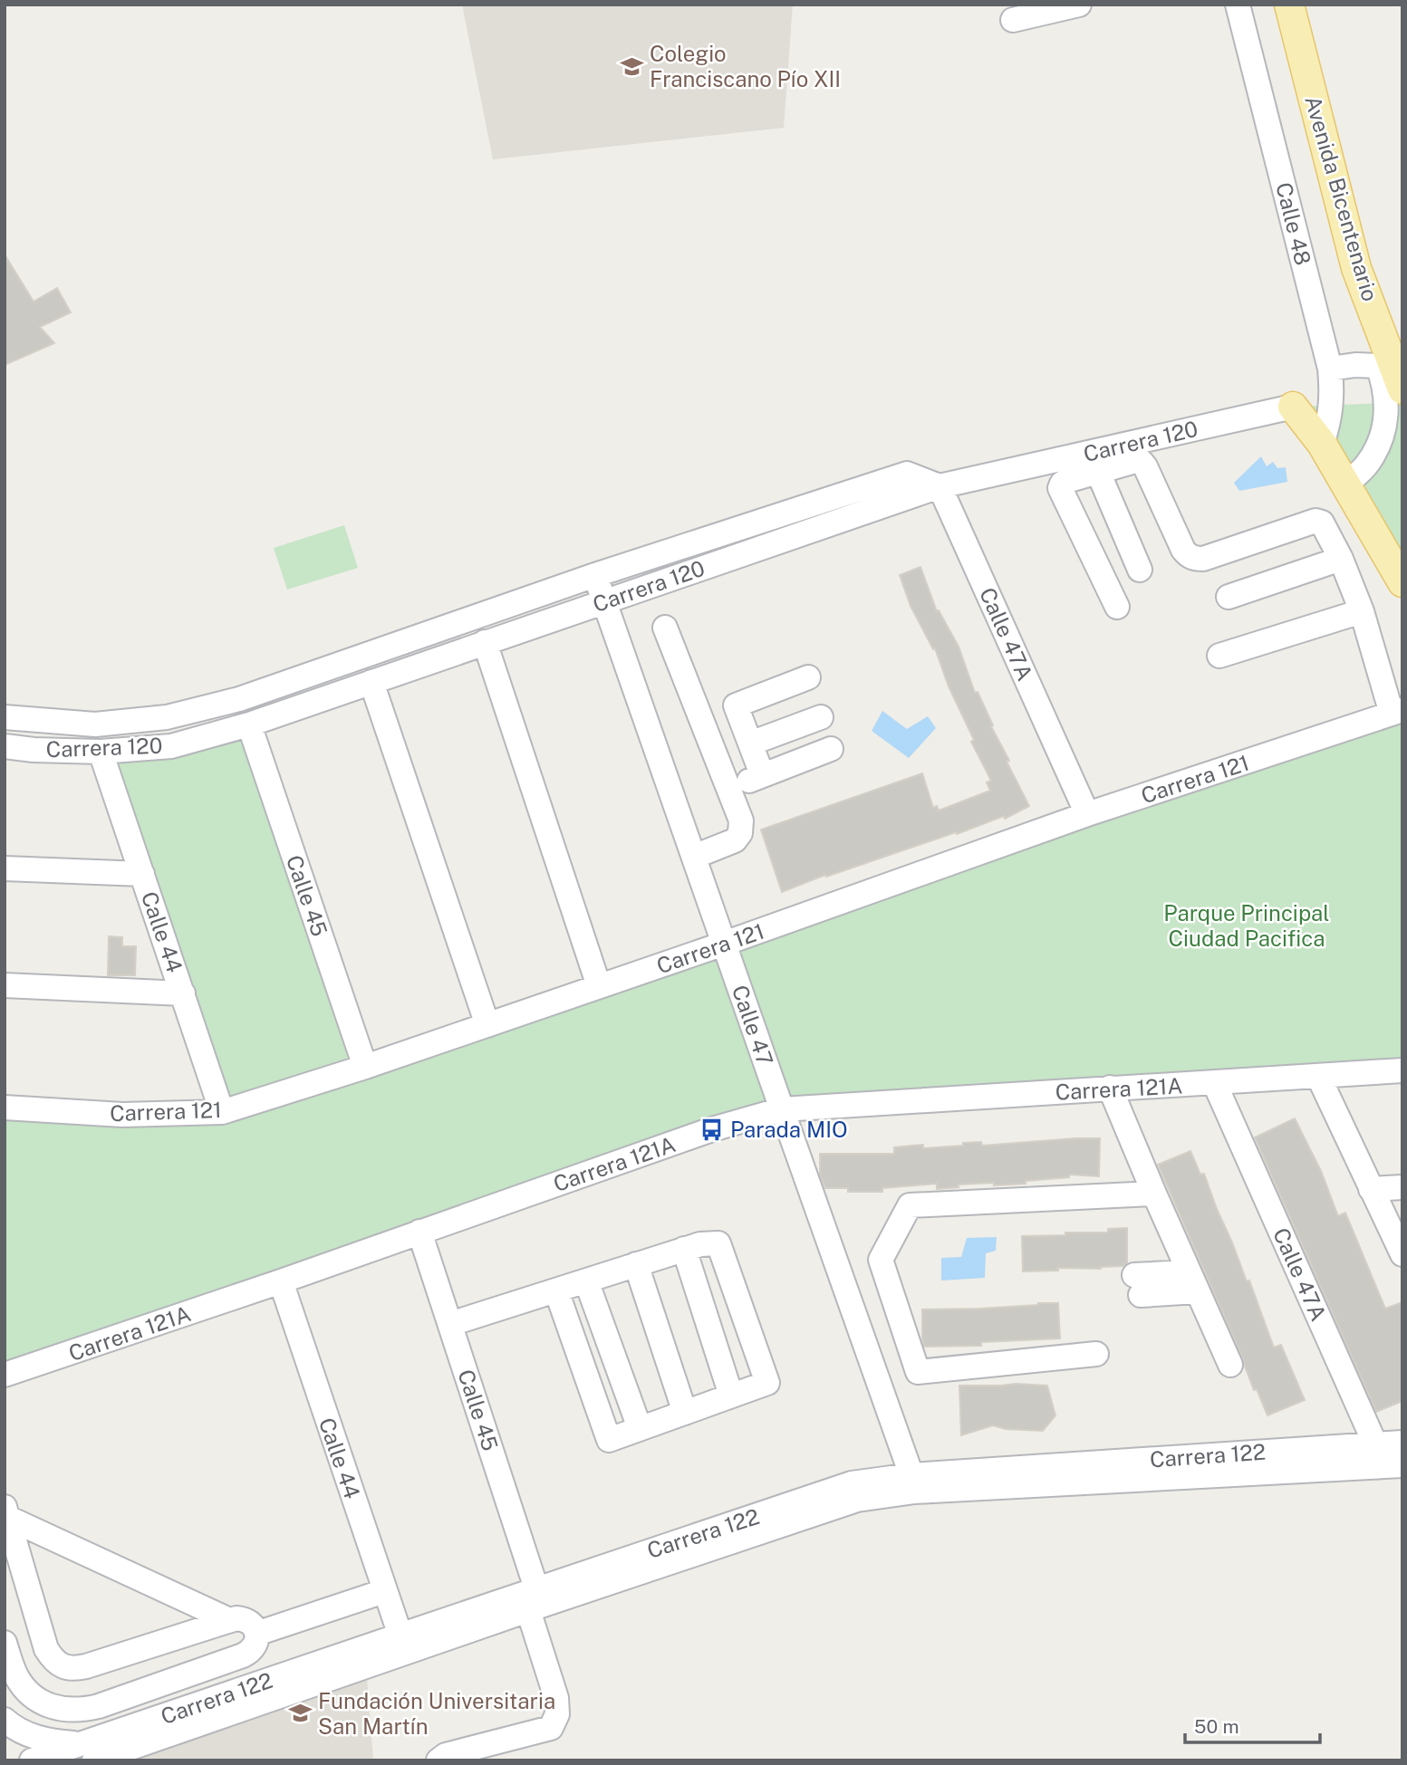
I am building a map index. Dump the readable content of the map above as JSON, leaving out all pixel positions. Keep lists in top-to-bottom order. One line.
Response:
{"streets":{"main road":["Avenida Bicentenario"],"street":["Calle 48","Carrera 120","Calle 47A","Carrera 121","Calle 45","Calle 44","Calle 47","Carrera 121A","Carrera 122"]},"crossings":[["Carrera 120","Calle 47A"],["Carrera 120","Calle 45"],["Carrera 120","Calle 44"],["Carrera 120","Calle 47"],["Calle 47A","Carrera 121"],["Calle 47A","Carrera 121A"],["Calle 47A","Carrera 122"],["Carrera 121","Calle 45"],["Carrera 121","Calle 44"],["Carrera 121","Calle 47"],["Calle 45","Carrera 121A"],["Calle 45","Carrera 122"],["Calle 44","Carrera 121A"],["Calle 44","Carrera 122"],["Calle 47","Carrera 121A"],["Calle 47","Carrera 122"]],"parks":["Parque Principal Ciudad Pacifica"],"places":{"school or university":["Colegio Franciscano Pío XII","Fundación Universitaria San Martín"],"bus stop":["Parada MIO"]},"scale_bar":"50 m"}
